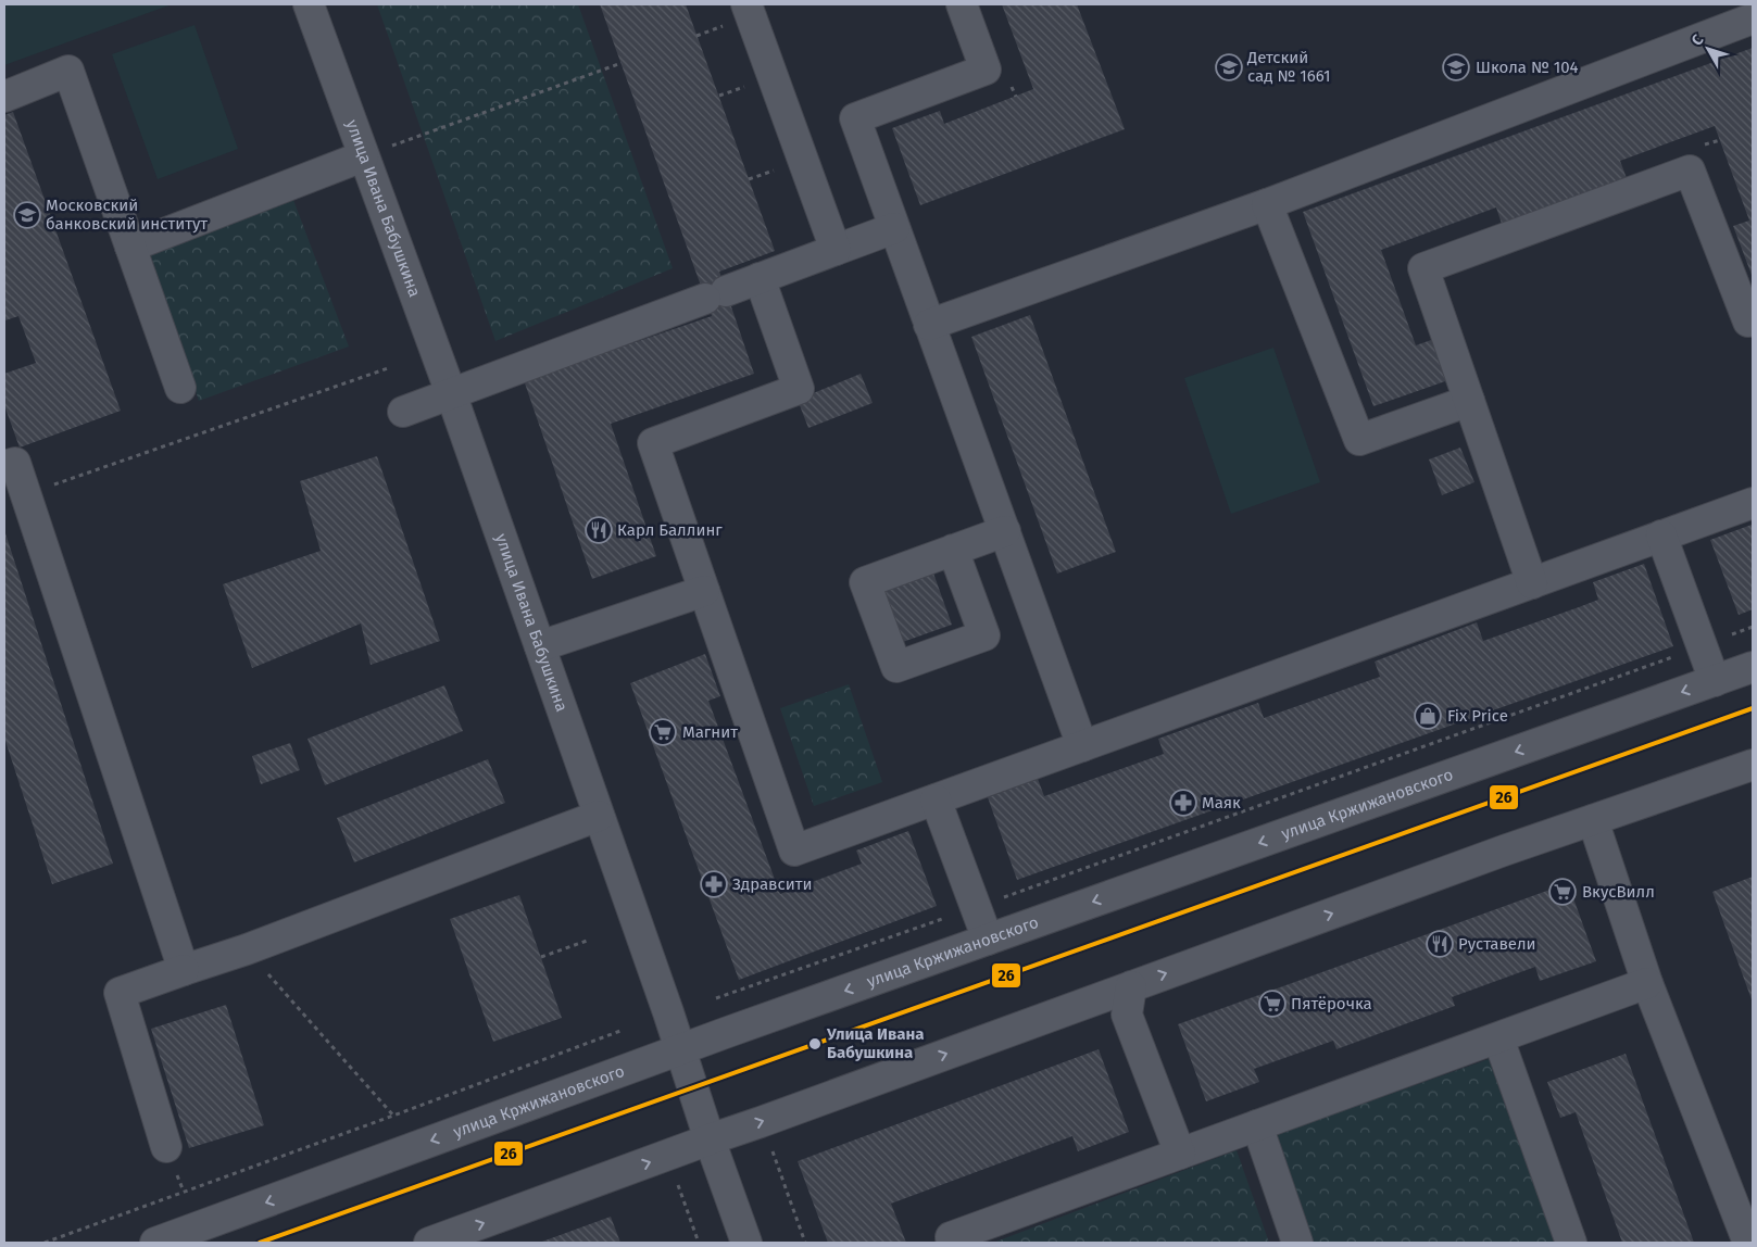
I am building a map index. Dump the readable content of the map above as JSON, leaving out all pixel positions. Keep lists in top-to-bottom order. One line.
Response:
{"streets":{"street":["улица Ивана Бабушкина","улица Кржижановского"]},"crossings":[["улица Ивана Бабушкина","улица Кржижановского"]],"places":{"school or university":["Детский сад № 1661","Школа № 104","Московский банковский институт"],"restaurant":["Карл Баллинг","Руставели"],"shop":["Fix Price"],"supermarket":["Магнит","ВкусВилл","Пятёрочка"],"pharmacy":["Маяк","Здравсити"],"other":["Улица Ивана Бабушкина"]},"lines":["transit line 26"],"north":"top left"}
